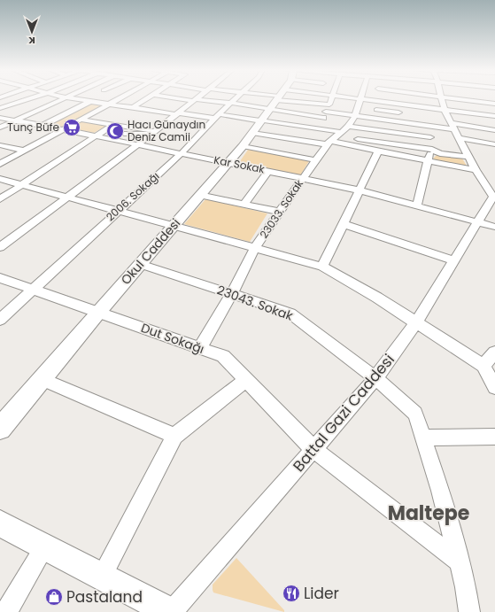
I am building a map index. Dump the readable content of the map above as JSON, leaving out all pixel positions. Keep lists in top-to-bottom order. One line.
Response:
{"streets":{"main road":["Okul Caddesi"],"street":["Kar Sokak","2006. Sokağı","23033. Sokak","23043. Sokak","Dut Sokağı","Battal Gazi Caddesi"]},"crossings":[["Kar Sokak","2006. Sokağı"],["Kar Sokak","23033. Sokak"],["Kar Sokak","Okul Caddesi"],["Kar Sokak","Battal Gazi Caddesi"],["2006. Sokağı","Dut Sokağı"],["23033. Sokak","23043. Sokak"],["23033. Sokak","Dut Sokağı"],["Okul Caddesi","23043. Sokak"],["Okul Caddesi","Dut Sokağı"],["23043. Sokak","Dut Sokağı"],["23043. Sokak","Battal Gazi Caddesi"],["Dut Sokağı","Battal Gazi Caddesi"]],"districts":["Maltepe"],"places":{"supermarket":["Tunç Büfe"],"mosque":["Hacı Günaydın Deniz Camii"],"restaurant":["Lider"],"shop":["Pastaland"]},"north":"bottom"}
